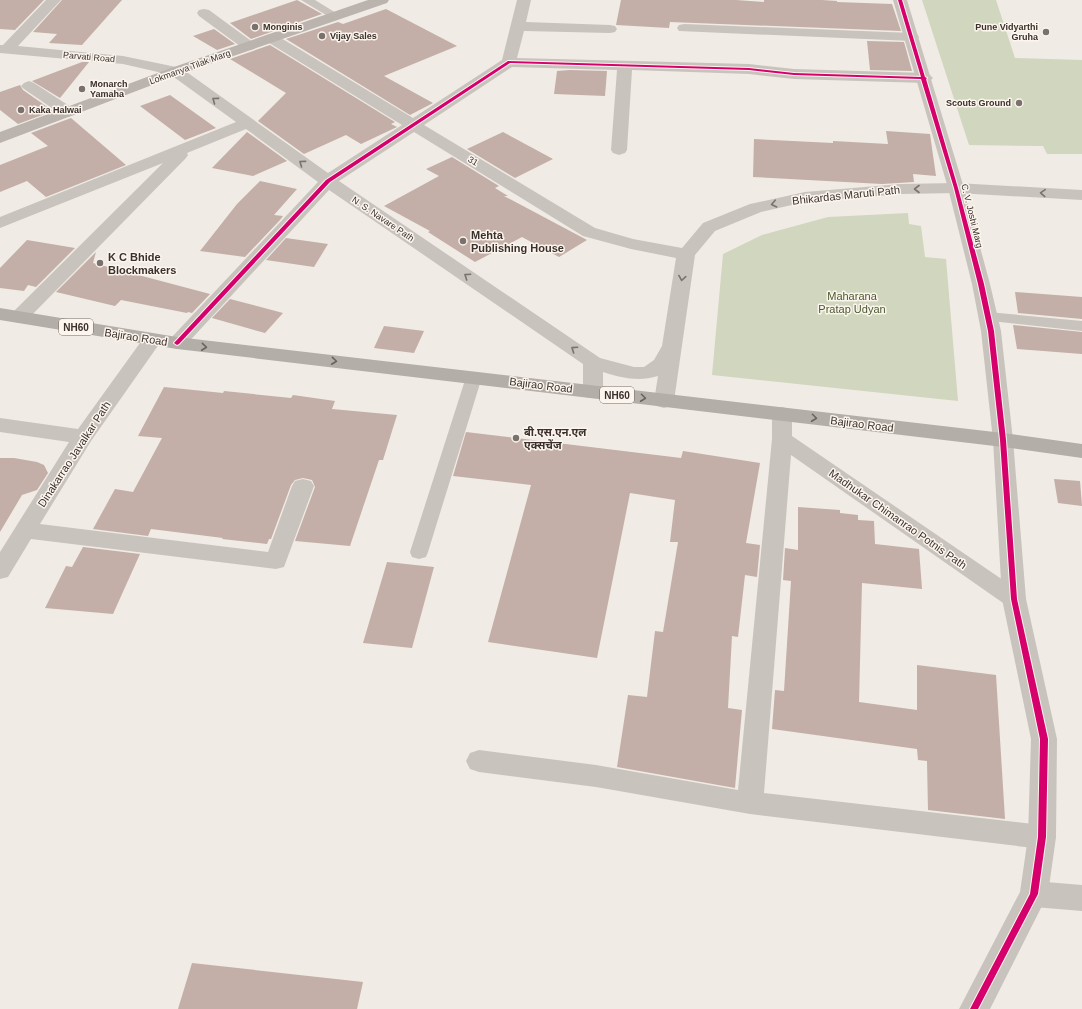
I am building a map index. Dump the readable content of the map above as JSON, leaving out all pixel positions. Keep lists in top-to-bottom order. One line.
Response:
{"streets":{"highway":["NH60","Bajirao Road"],"main road":["Lokmanya Tilak Marg"],"street":["Parvati Road","31","Bhikardas Maruti Path","C. V. Joshi Marg","N. S. Navare Path","Dinakarrao Javalkar Path","Madhukar Chimanrao Potnis Path"]},"crossings":[["Parvati Road","Lokmanya Tilak Marg"],["Parvati Road","N. S. Navare Path"],["Lokmanya Tilak Marg","31"],["Lokmanya Tilak Marg","N. S. Navare Path"],["31","Bhikardas Maruti Path"],["Bhikardas Maruti Path","C. V. Joshi Marg"],["C. V. Joshi Marg","Bajirao Road"],["Bajirao Road","Dinakarrao Javalkar Path"]],"one_way":["N. S. Navare Path","Bajirao Road"],"parks":["Maharana Pratap Udyan"],"places":["Monginis","Pune Vidyarthi Gruha","Vijay Sales","Monarch Yamaha","Scouts Ground","Kaka Halwai","Mehta Publishing House","K C Bhide Blockmakers","बी.एस.एन.एल एक्सचेंज"]}
